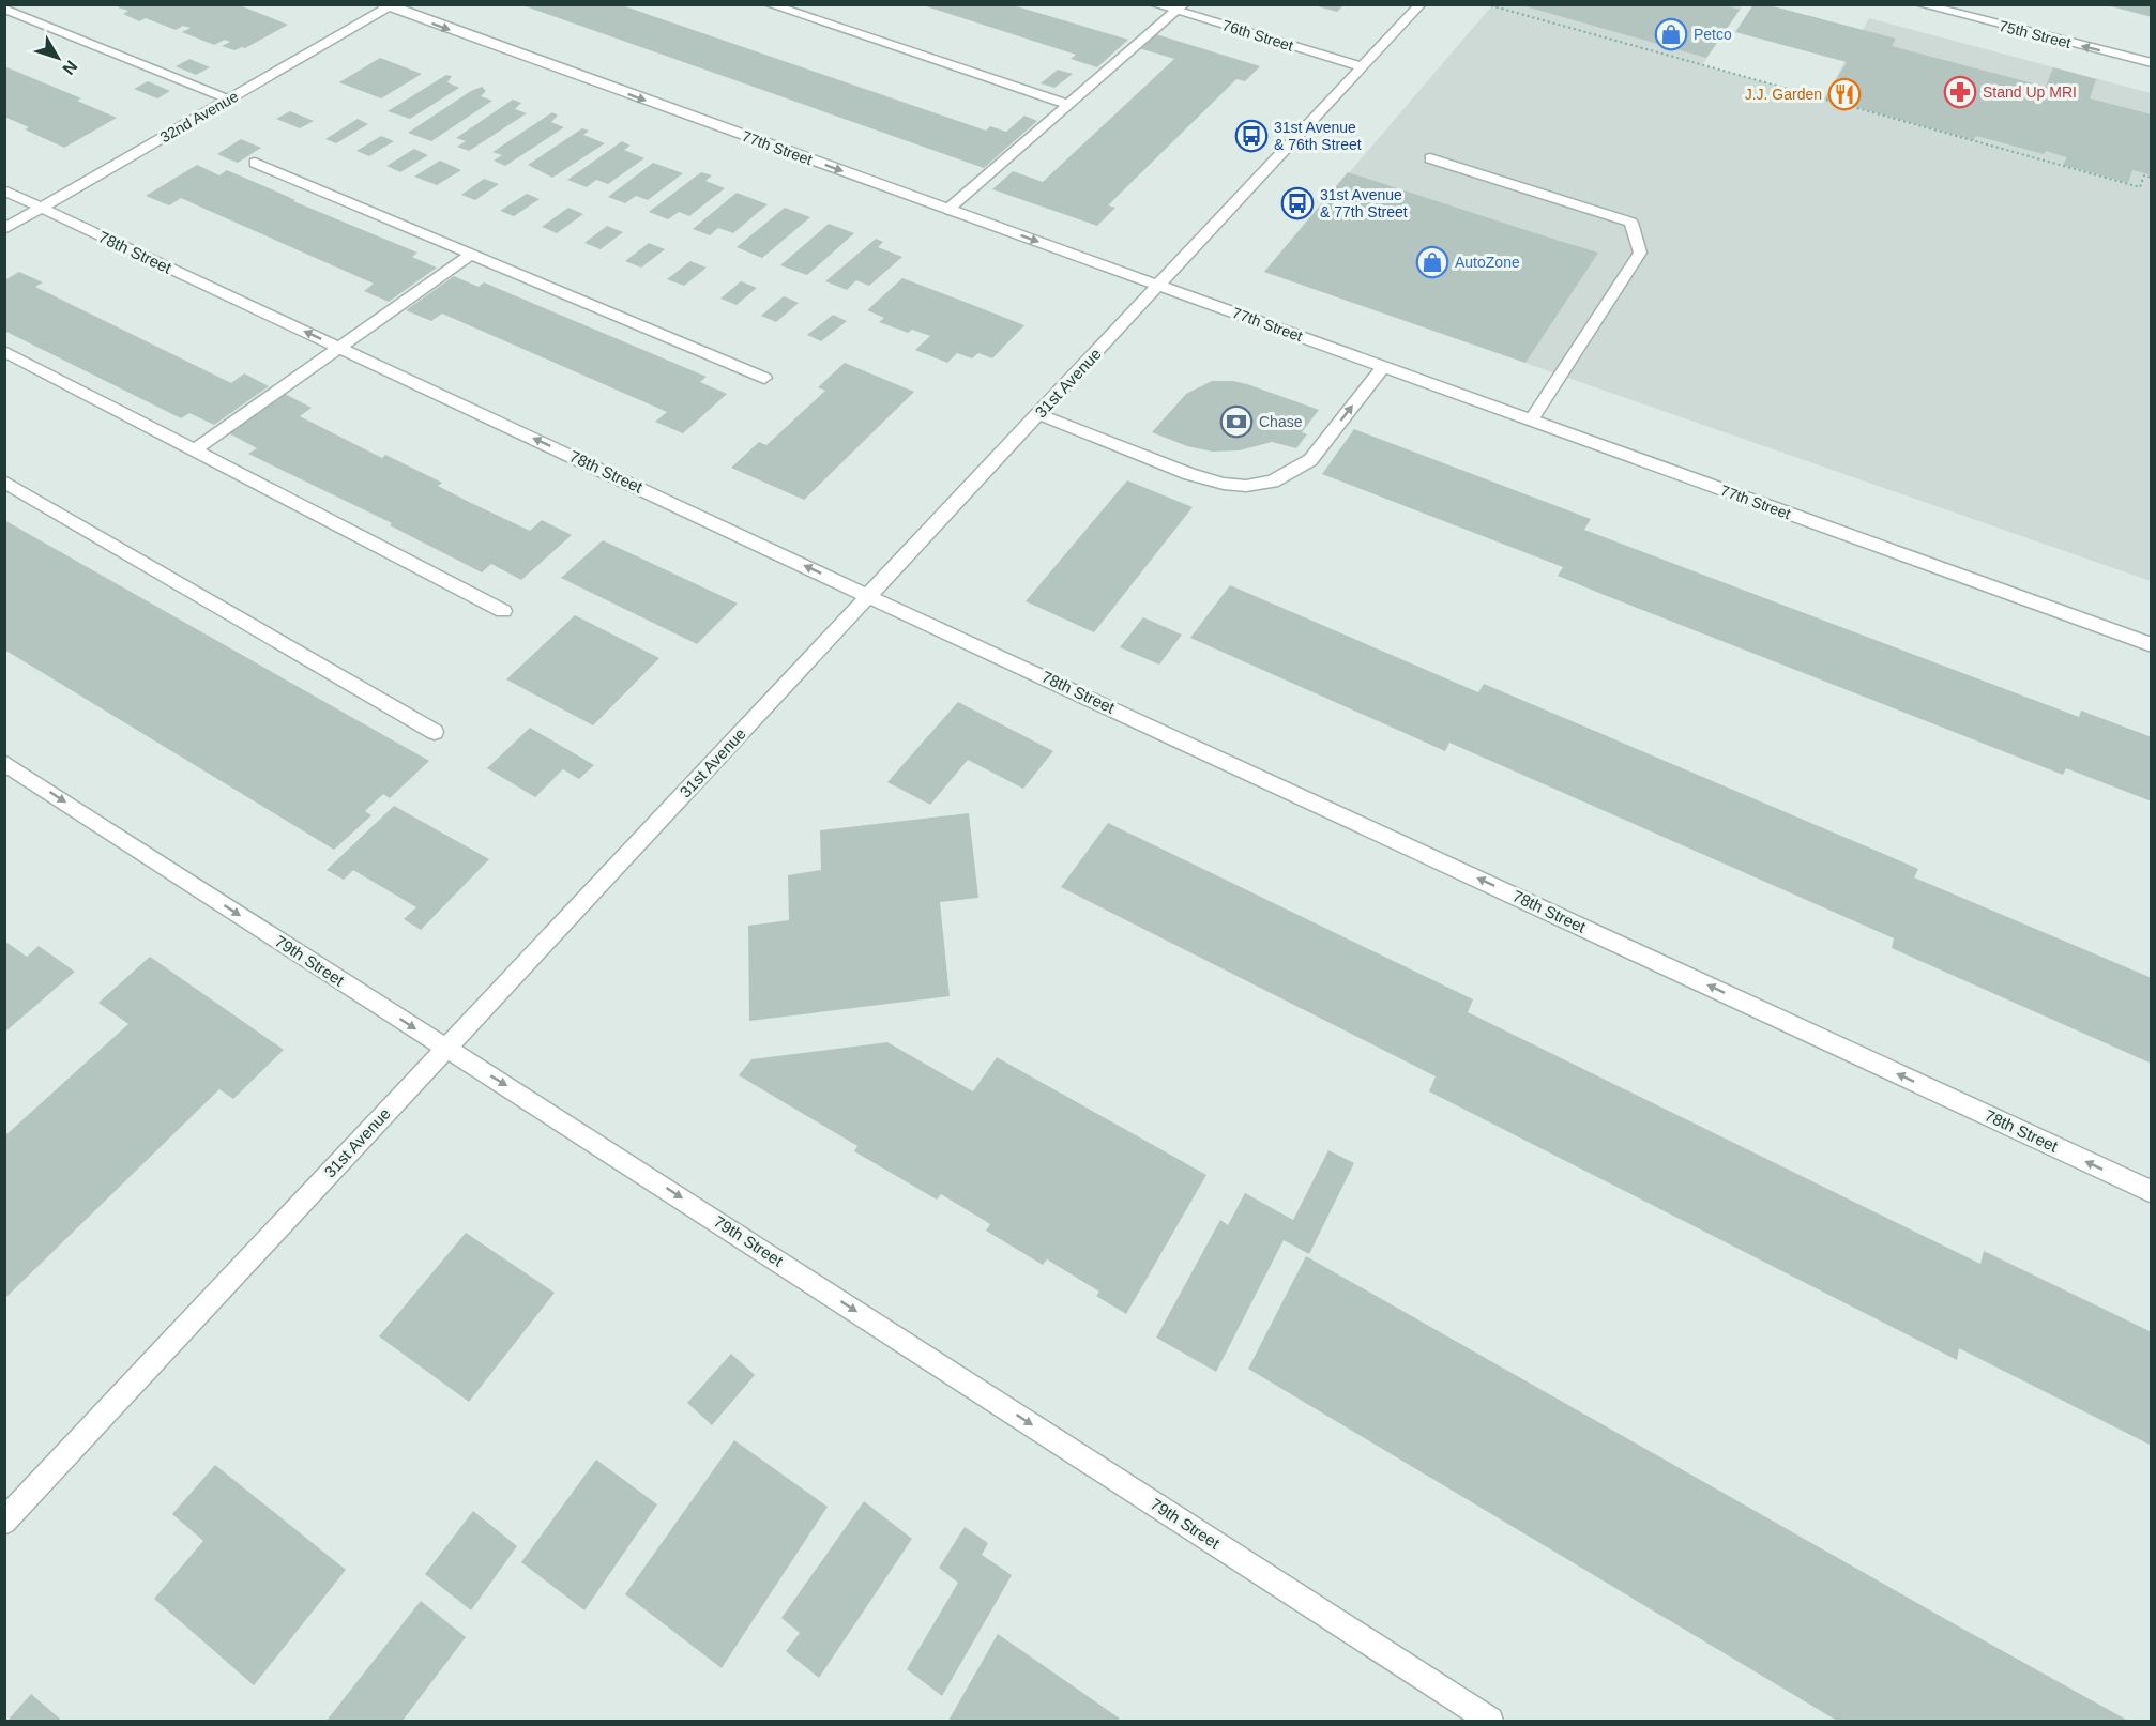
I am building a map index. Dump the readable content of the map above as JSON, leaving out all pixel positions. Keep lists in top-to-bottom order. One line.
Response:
{"streets":{"street":["75th Street","76th Street","32nd Avenue","77th Street","78th Street","31st Avenue","79th Street"]},"crossings":[["76th Street","31st Avenue"],["32nd Avenue","77th Street"],["32nd Avenue","78th Street"],["77th Street","31st Avenue"],["78th Street","31st Avenue"],["31st Avenue","79th Street"]],"one_way":["75th Street","79th Street"],"places":{"shop":["Petco","AutoZone"],"pharmacy":["Stand Up MRI"],"restaurant":["J.J. Garden"],"bus stop":["31st Avenue & 76th Street","31st Avenue & 77th Street"],"bank":["Chase"]},"north":"bottom right"}
